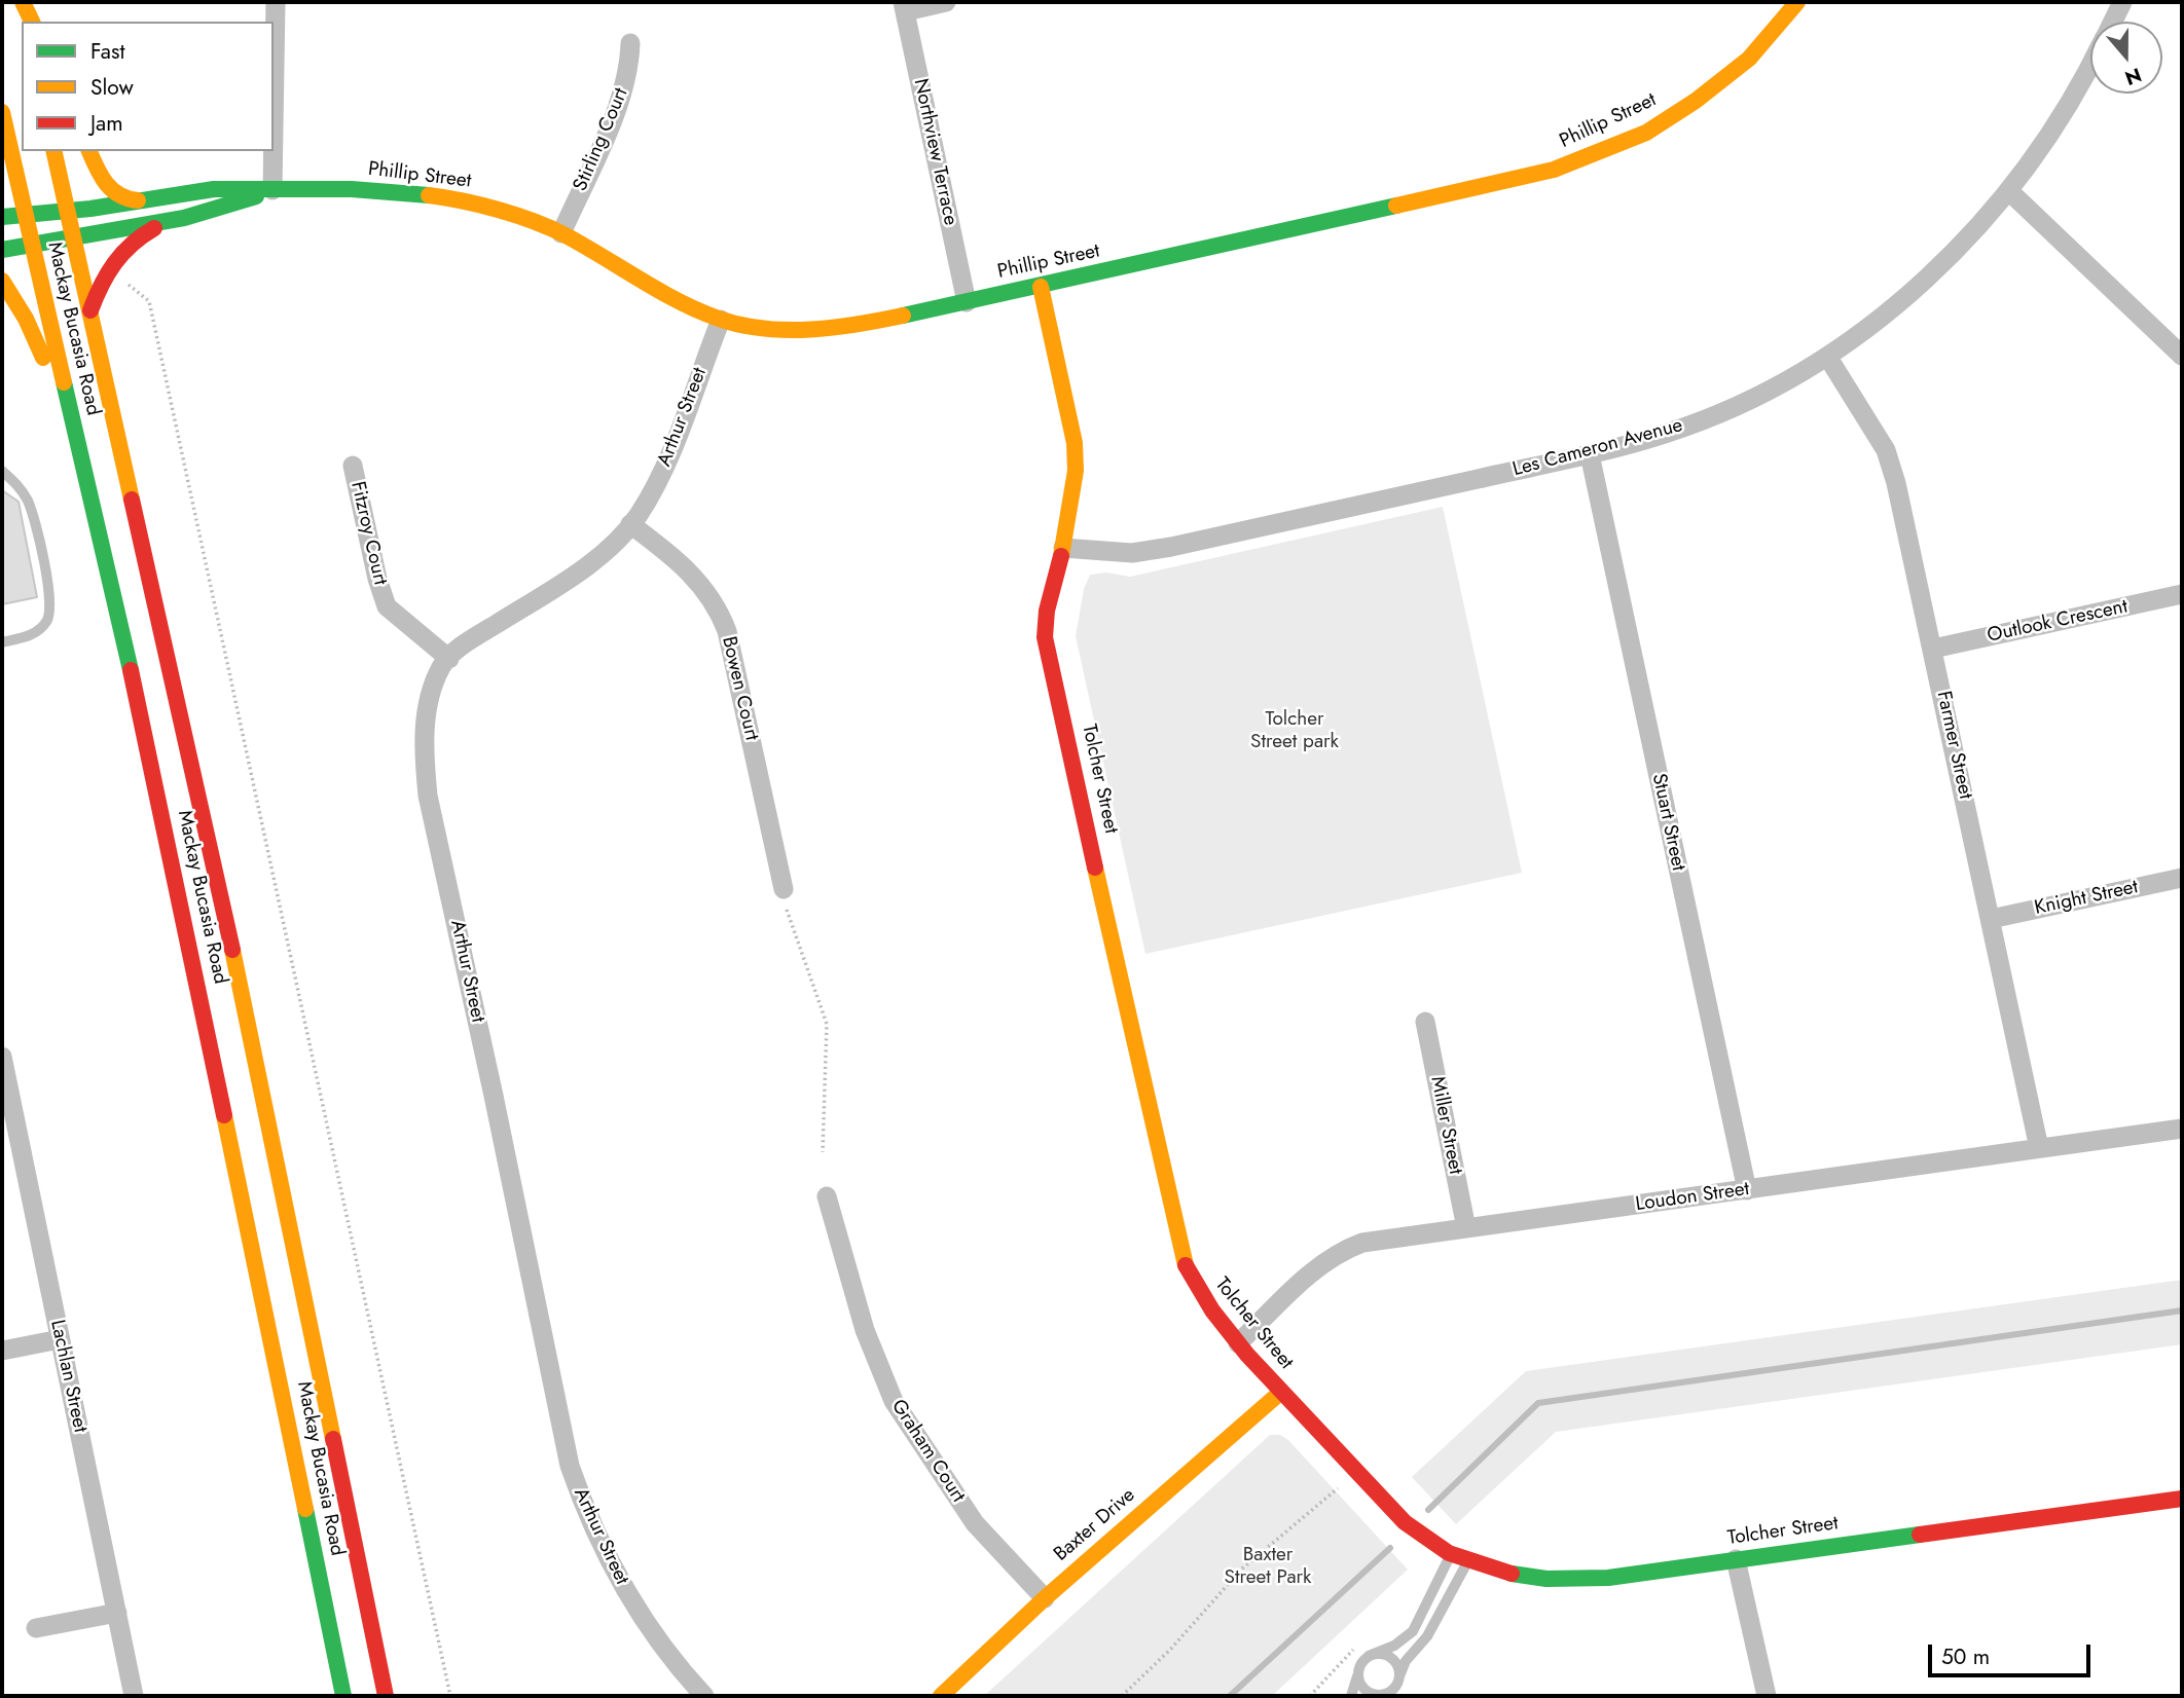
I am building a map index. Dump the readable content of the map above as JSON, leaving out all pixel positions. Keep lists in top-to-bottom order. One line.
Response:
{"streets":{"street":["Phillip Street","Stirling Court","Northview Terrace","Mackay Bucasia Road","Arthur Street","Les Cameron Avenue","Fitzroy Court","Outlook Crescent","Bowen Court","Farmer Street","Tolcher Street","Stuart Street","Knight Street","Miller Street","Loudon Street","Lachlan Street","Graham Court","Baxter Drive"]},"crossings":[["Phillip Street","Stirling Court"],["Phillip Street","Northview Terrace"],["Phillip Street","Mackay Bucasia Road"],["Phillip Street","Arthur Street"],["Phillip Street","Tolcher Street"],["Arthur Street","Fitzroy Court"],["Arthur Street","Bowen Court"],["Les Cameron Avenue","Farmer Street"],["Les Cameron Avenue","Tolcher Street"],["Les Cameron Avenue","Stuart Street"],["Outlook Crescent","Farmer Street"],["Farmer Street","Knight Street"],["Farmer Street","Loudon Street"],["Tolcher Street","Loudon Street"],["Tolcher Street","Baxter Drive"],["Stuart Street","Loudon Street"],["Miller Street","Loudon Street"],["Graham Court","Baxter Drive"]],"parks":["Tolcher Street park","Baxter Street Park"],"legend":["Fast","Slow","Jam"],"scale_bar":"50 m","north":"bottom"}
